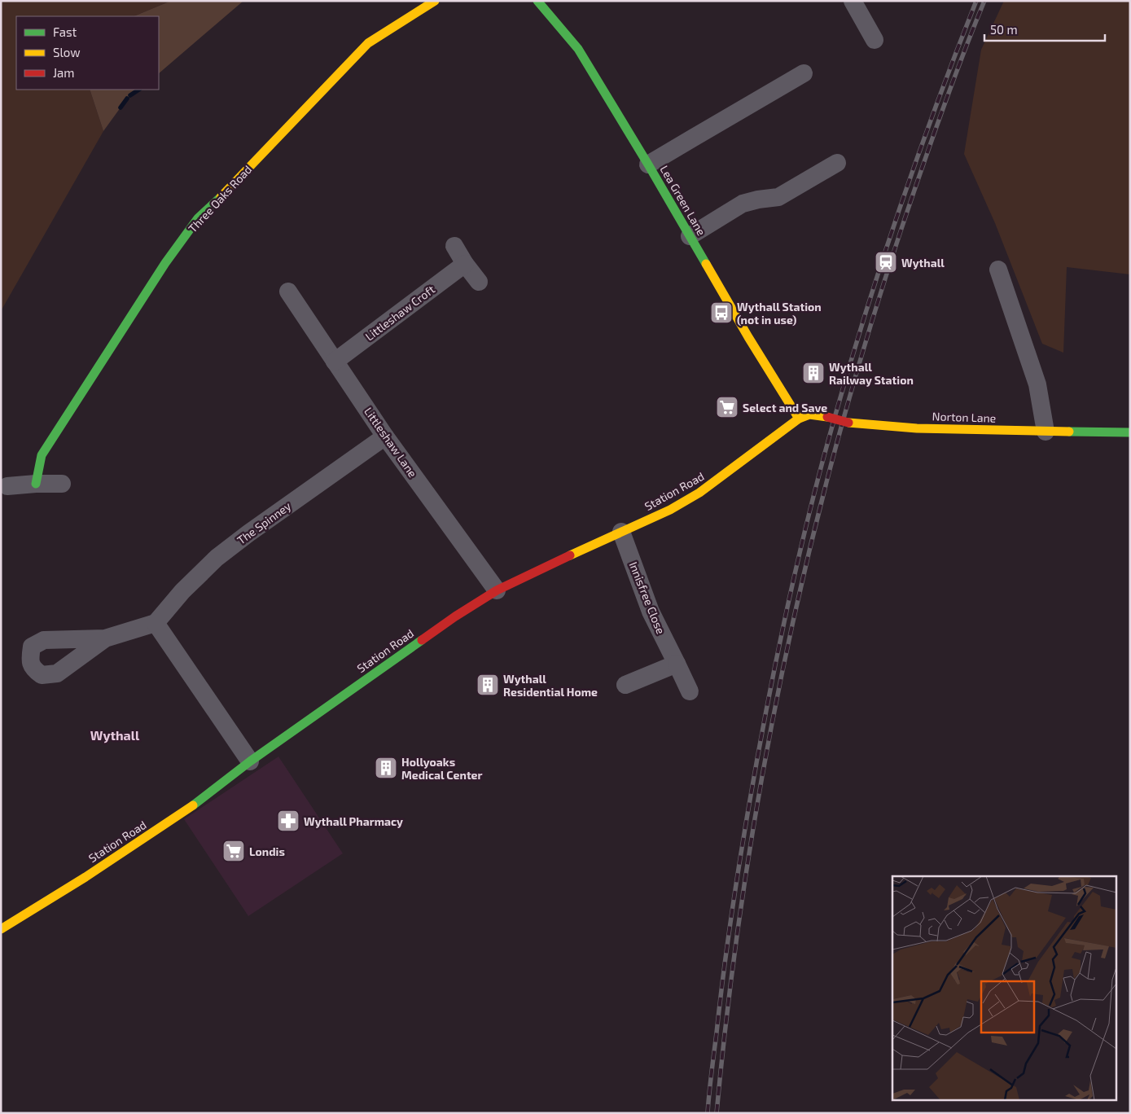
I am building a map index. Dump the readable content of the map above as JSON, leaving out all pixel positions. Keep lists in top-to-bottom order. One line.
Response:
{"streets":{"street":["Three Oaks Road","Lea Green Lane","Littleshaw Croft","Norton Lane","Littleshaw Lane","Station Road","The Spinney","Innisfree Close"]},"crossings":[["Lea Green Lane","Norton Lane"],["Lea Green Lane","Station Road"],["Littleshaw Croft","Littleshaw Lane"],["Norton Lane","Station Road"],["Littleshaw Lane","Station Road"],["Littleshaw Lane","The Spinney"],["Station Road","Innisfree Close"]],"districts":["Wythall"],"places":{"station":["Wythall"],"bus stop":["Wythall Station (not in use)"],"building":["Wythall Railway Station","Wythall Residential Home","Hollyoaks Medical Center"],"supermarket":["Select and Save","Londis"],"pharmacy":["Wythall Pharmacy"]},"legend":["Fast","Slow","Jam"],"scale_bar":"50 m"}
